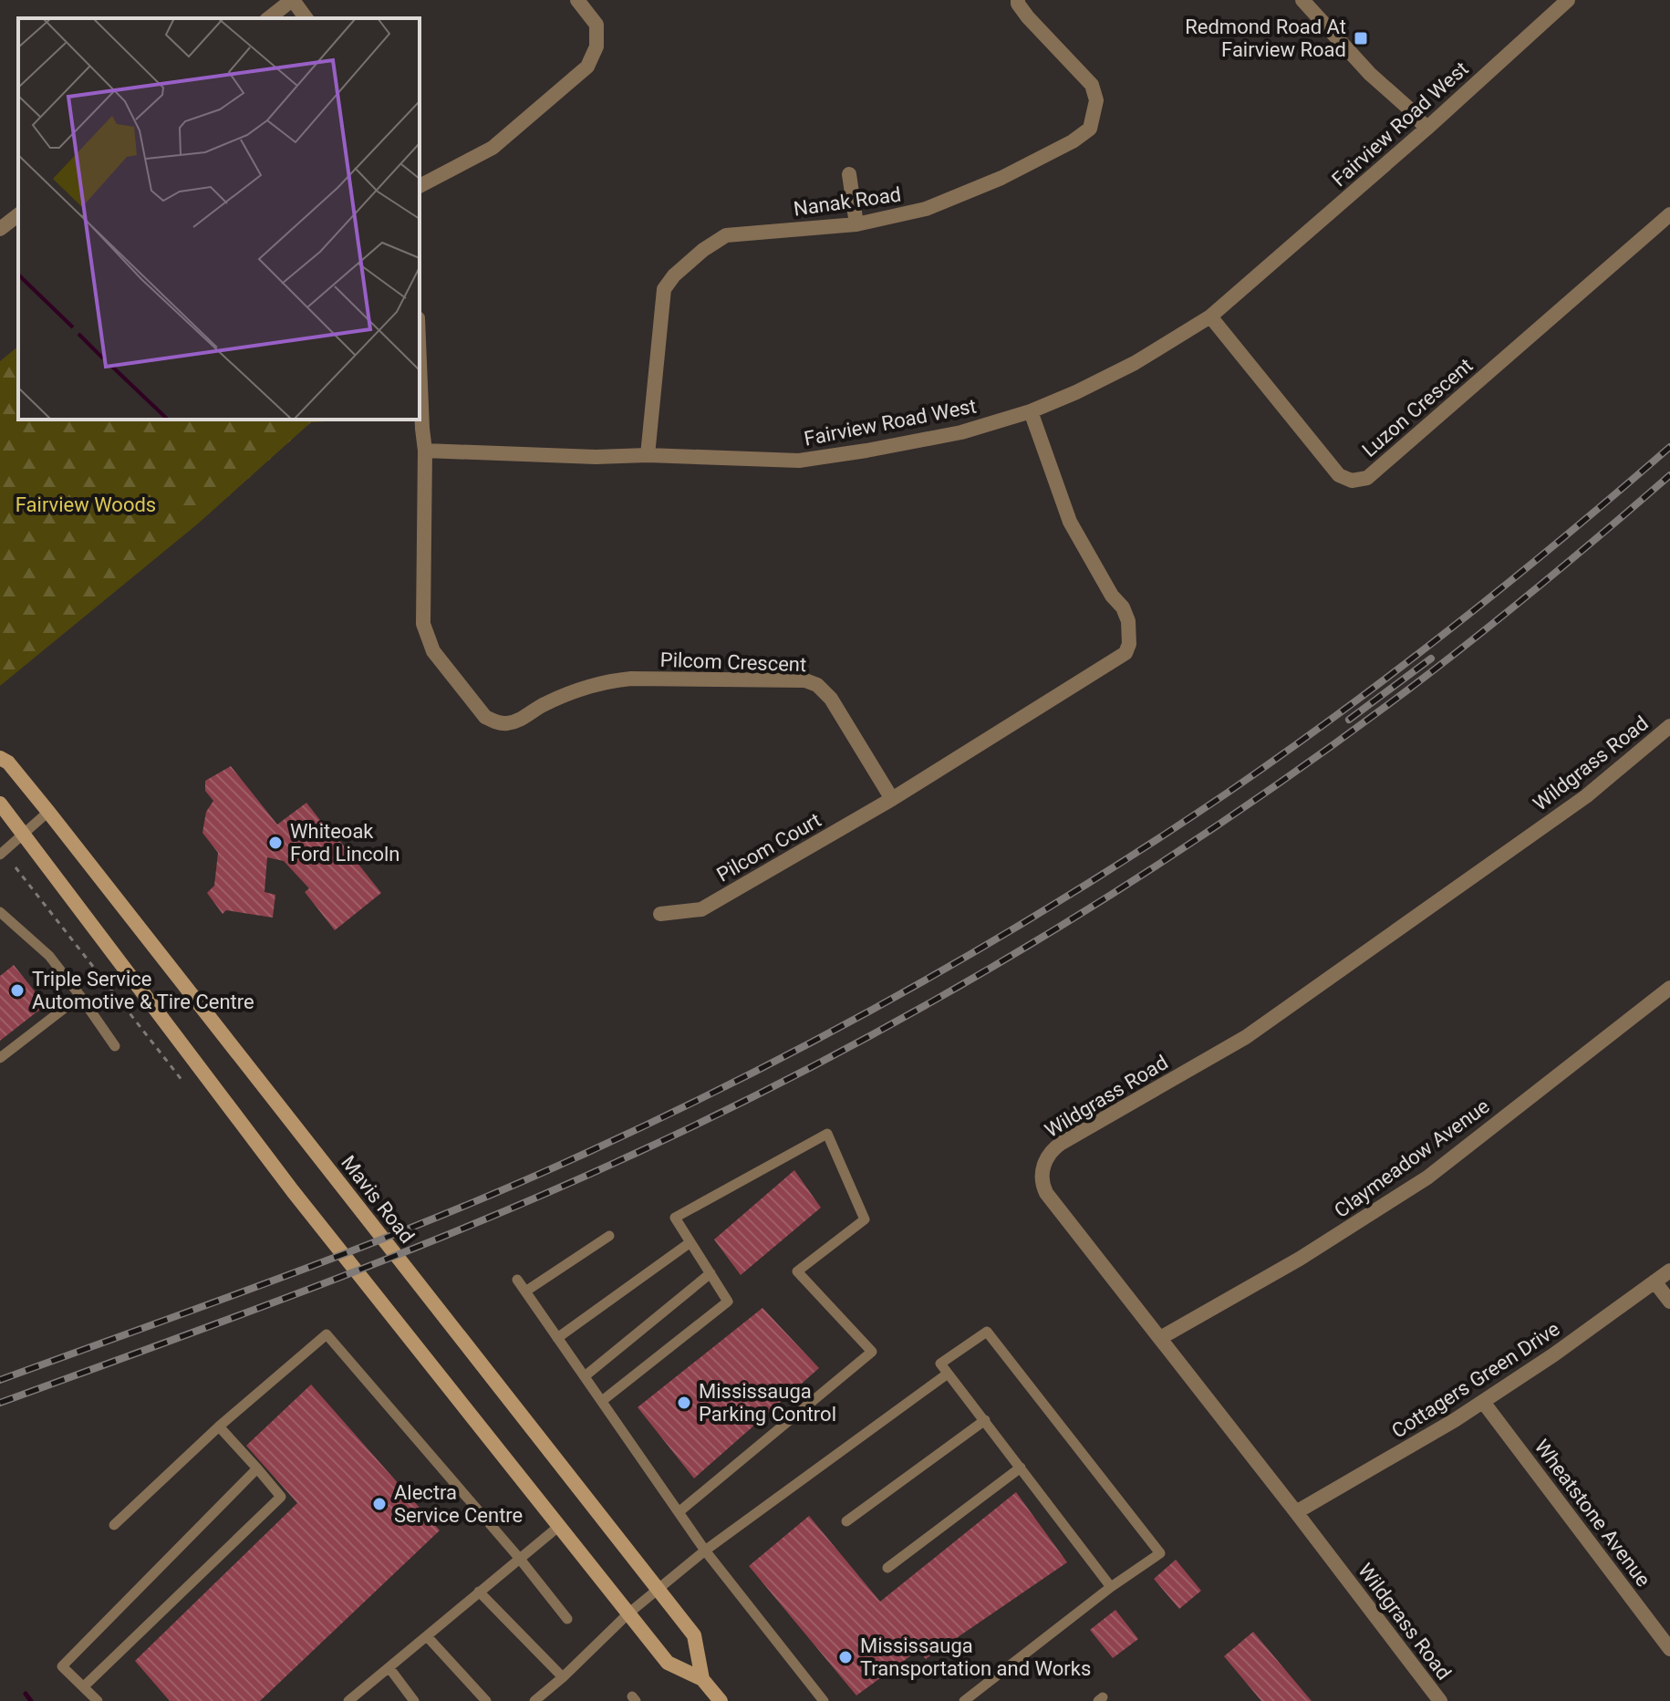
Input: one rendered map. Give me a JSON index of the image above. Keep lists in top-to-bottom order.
{
  "streets": {
    "main road": ["Mavis Road"],
    "street": [
      "Fairview Road West",
      "Nanak Road",
      "Luzon Crescent",
      "Pilcom Crescent",
      "Wildgrass Road",
      "Pilcom Court",
      "Claymeadow Avenue",
      "Cottagers Green Drive",
      "Wheatstone Avenue"
    ]
  },
  "crossings": [
    ["Fairview Road West", "Nanak Road"],
    ["Fairview Road West", "Luzon Crescent"],
    ["Fairview Road West", "Pilcom Crescent"],
    ["Pilcom Crescent", "Pilcom Court"],
    ["Wildgrass Road", "Claymeadow Avenue"],
    ["Wildgrass Road", "Cottagers Green Drive"],
    ["Cottagers Green Drive", "Wheatstone Avenue"]
  ],
  "parks": ["Fairview Woods"],
  "places": {
    "transit": ["Redmond Road At Fairview Road"],
    "other": [
      "Whiteoak Ford Lincoln",
      "Triple Service Automotive & Tire Centre",
      "Mississauga Parking Control",
      "Alectra Service Centre",
      "Mississauga Transportation and Works"
    ]
  }
}
